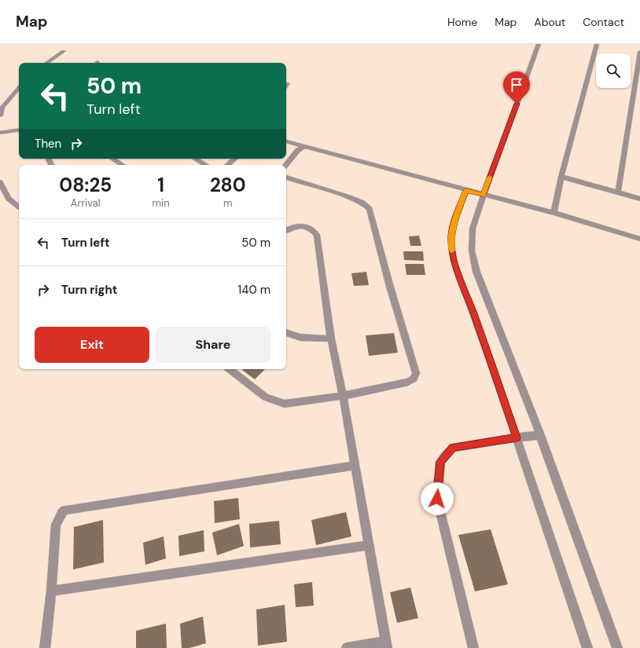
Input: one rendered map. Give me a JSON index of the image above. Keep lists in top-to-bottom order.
{
  "page": {
    "header": "Map",
    "nav": [
      "Home",
      "Map",
      "About",
      "Contact"
    ],
    "turn": ["50 m", "Turn left"],
    "then": "Then",
    "eta": [
      "08:25",
      "Arrival",
      "1",
      "min",
      "280",
      "m"
    ],
    "list": [
      {
        "name": "Turn left",
        "value": "50 m"
      },
      {
        "name": "Turn right",
        "value": "140 m"
      }
    ],
    "buttons": ["Exit", "Share"]
  }
}
